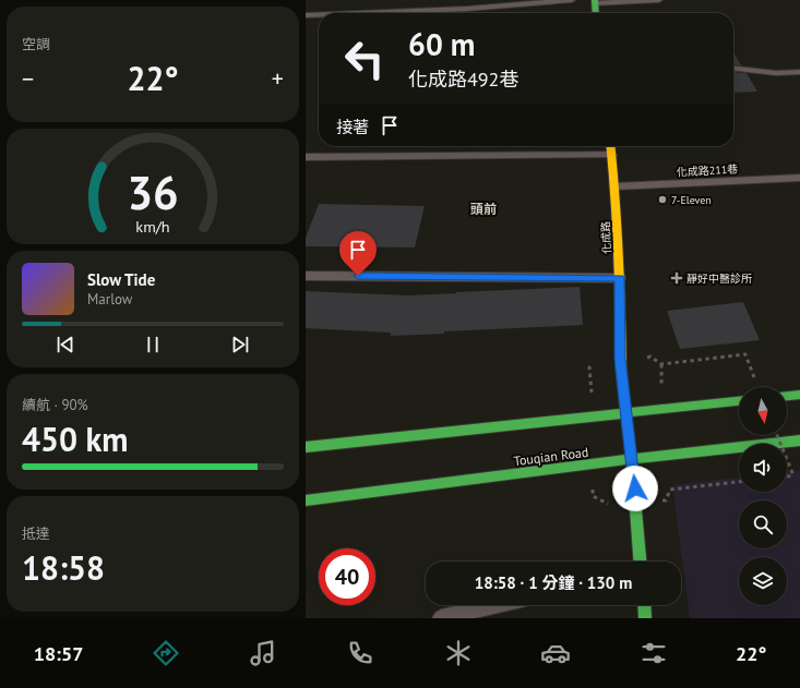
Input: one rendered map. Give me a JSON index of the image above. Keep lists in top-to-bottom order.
{
  "streets": {
    "street": ["化成路", "Touqian Road"],
    "lane": ["化成路211巷"]
  },
  "crossings": [
    ["化成路211巷", "化成路"],
    ["化成路", "Touqian Road"]
  ],
  "districts": ["頭前"],
  "places": {
    "other": ["7-Eleven"],
    "health": ["靜好中醫診所"]
  },
  "north": "bottom",
  "page": {
    "tile": [
      "空調",
      ["續航 · 90%", "450 km"],
      ["抵達", "18:58"]
    ],
    "turn": ["60 m", "化成路492巷"],
    "heat": ["−", "22°", "+"],
    "then": "接著",
    "song": ["Slow Tide", "Marlow"],
    "limit": "40",
    "trip": "18:58 · 1 分鐘 · 130 m",
    "tabs": ["18:57", "22°"],
    "gauge": ["36", "km/h"]
  }
}
